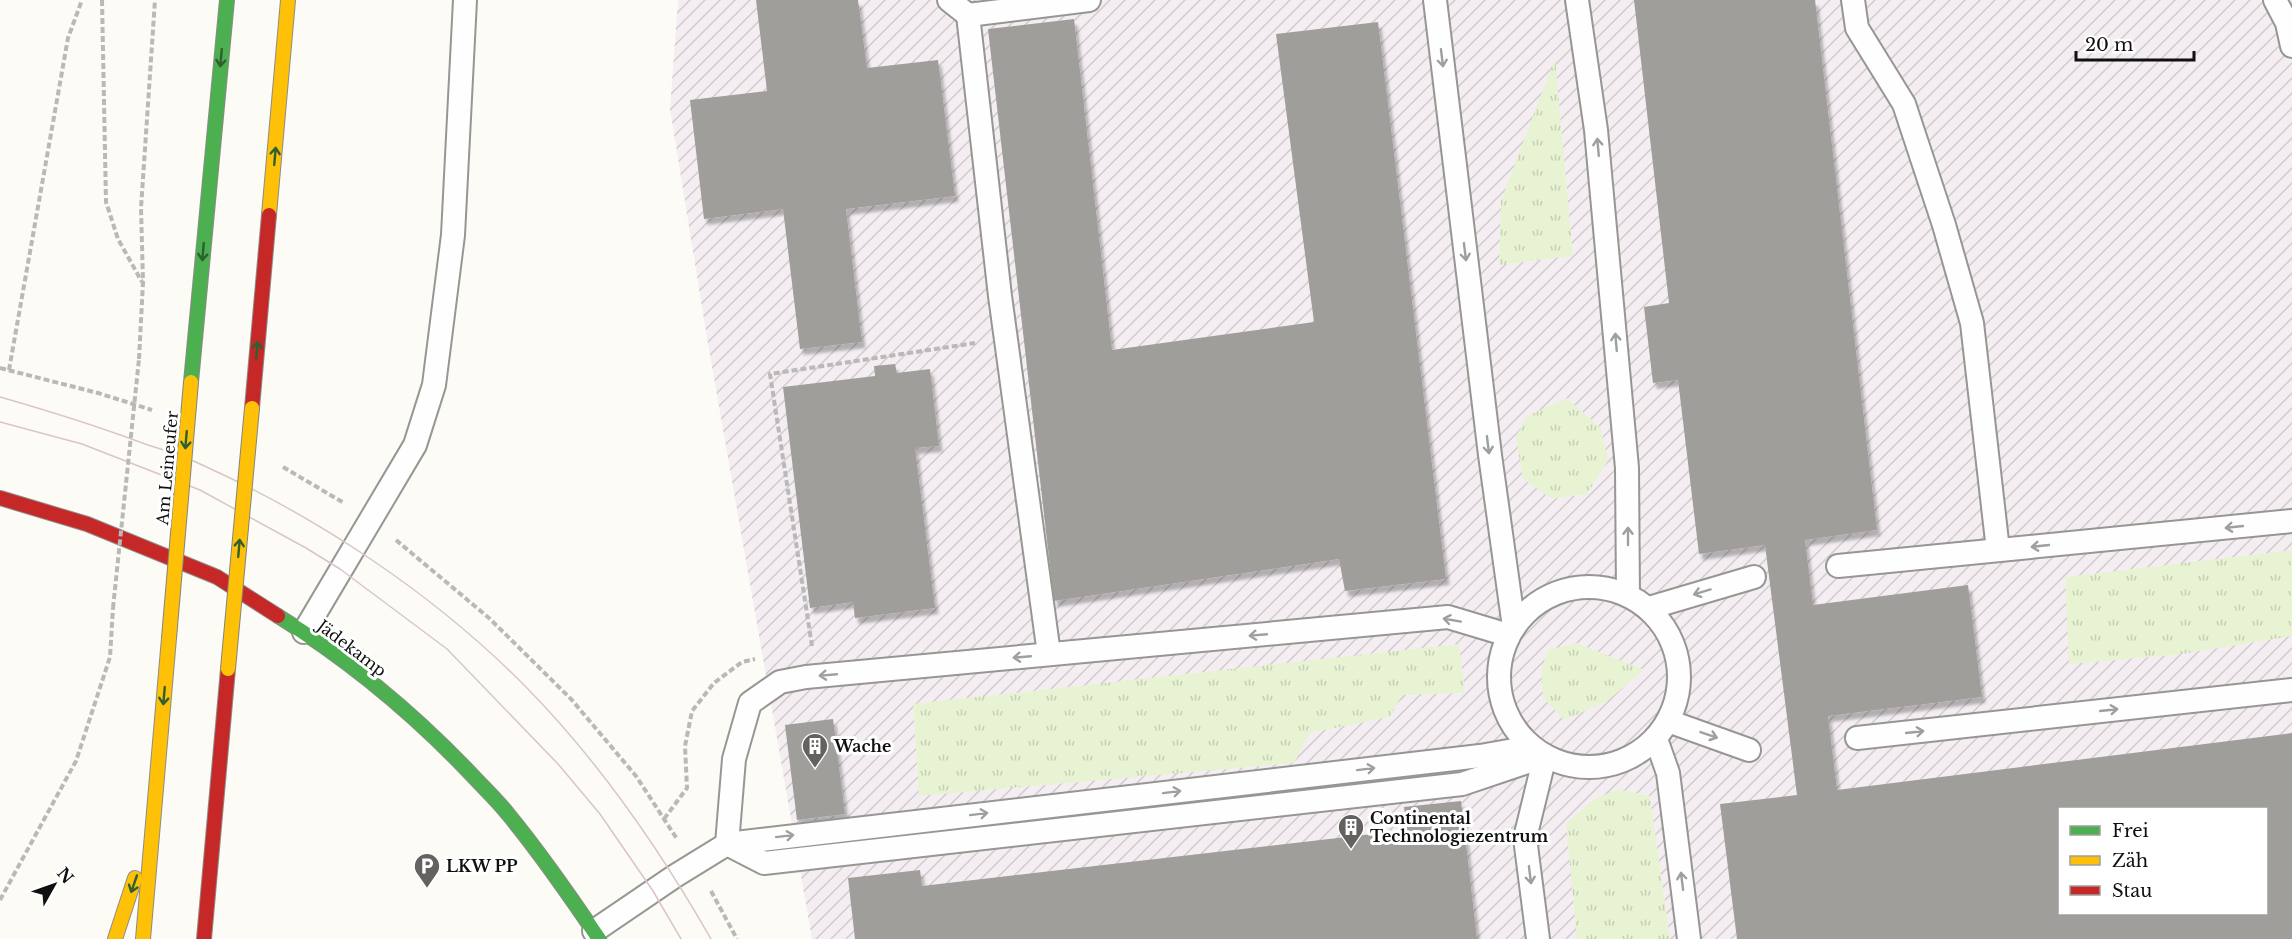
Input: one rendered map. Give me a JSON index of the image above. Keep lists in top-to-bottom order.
{
  "streets": {
    "main road": ["Am Leineufer", "Jädekamp"]
  },
  "places": {
    "building": ["Wache", "Continental Technologiezentrum"],
    "parking": ["LKW PP"]
  },
  "legend": ["Frei", "Zäh", "Stau"],
  "scale_bar": "20 m",
  "north": "top right"
}
